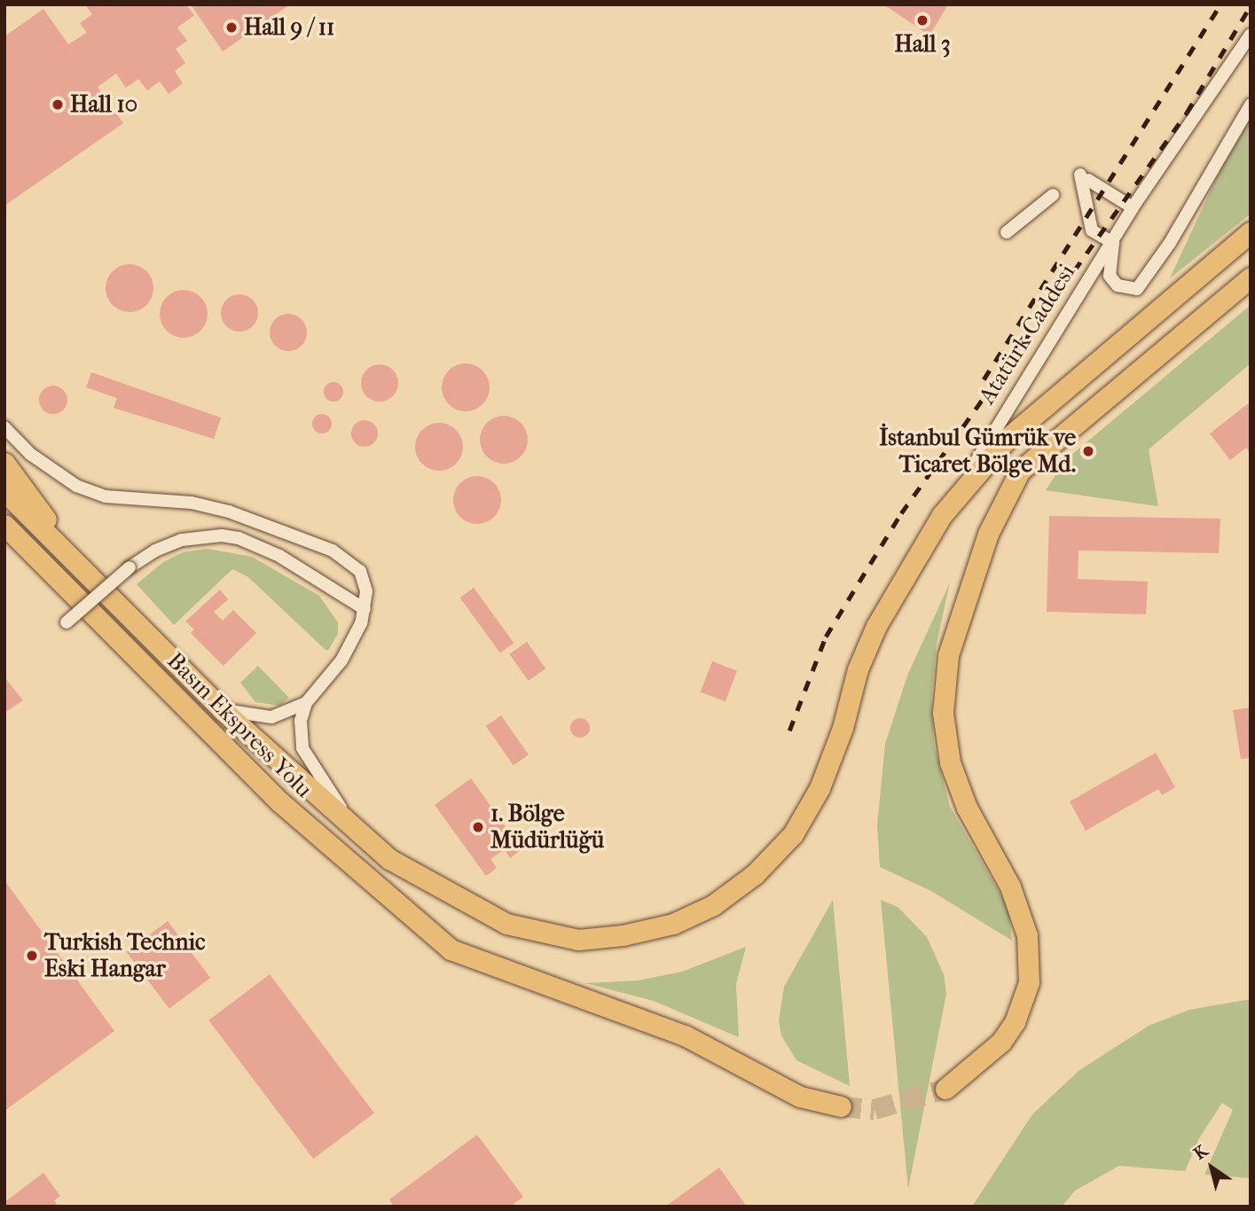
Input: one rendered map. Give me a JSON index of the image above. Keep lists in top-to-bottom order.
{
  "streets": {
    "main road": ["Basın Ekspress Yolu"],
    "street": ["Atatürk Caddesi"]
  },
  "places": [
    "Hall 3",
    "Hall 9 / 11",
    "Hall 10",
    "İstanbul Gümrük ve Ticaret Bölge Md.",
    "1. Bölge Müdürlüğü",
    "Turkish Technic Eski Hangar"
  ],
  "north": "top left"
}
